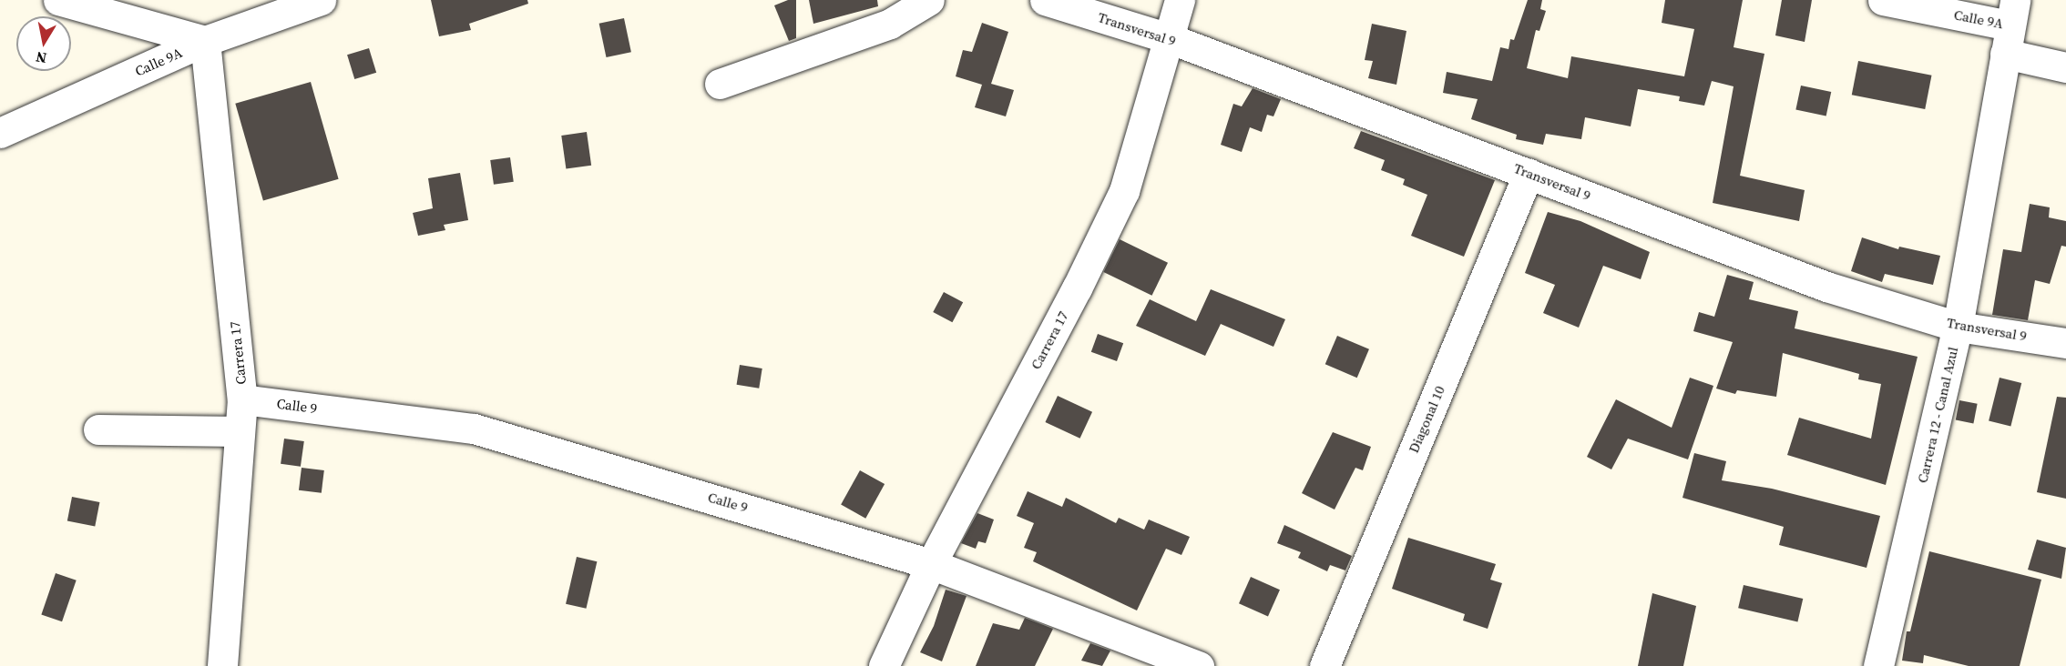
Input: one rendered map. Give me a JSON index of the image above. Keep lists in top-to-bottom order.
{
  "streets": {
    "street": [
      "Calle 9A",
      "Transversal 9",
      "Carrera 17",
      "Calle 9",
      "Carrera 12 - Canal Azul",
      "Diagonal 10"
    ]
  },
  "crossings": [
    ["Calle 9A", "Carrera 17"],
    ["Calle 9A", "Carrera 12 - Canal Azul"],
    ["Transversal 9", "Carrera 17"],
    ["Transversal 9", "Carrera 12 - Canal Azul"],
    ["Transversal 9", "Diagonal 10"],
    ["Carrera 17", "Calle 9"]
  ],
  "north": "bottom"
}
